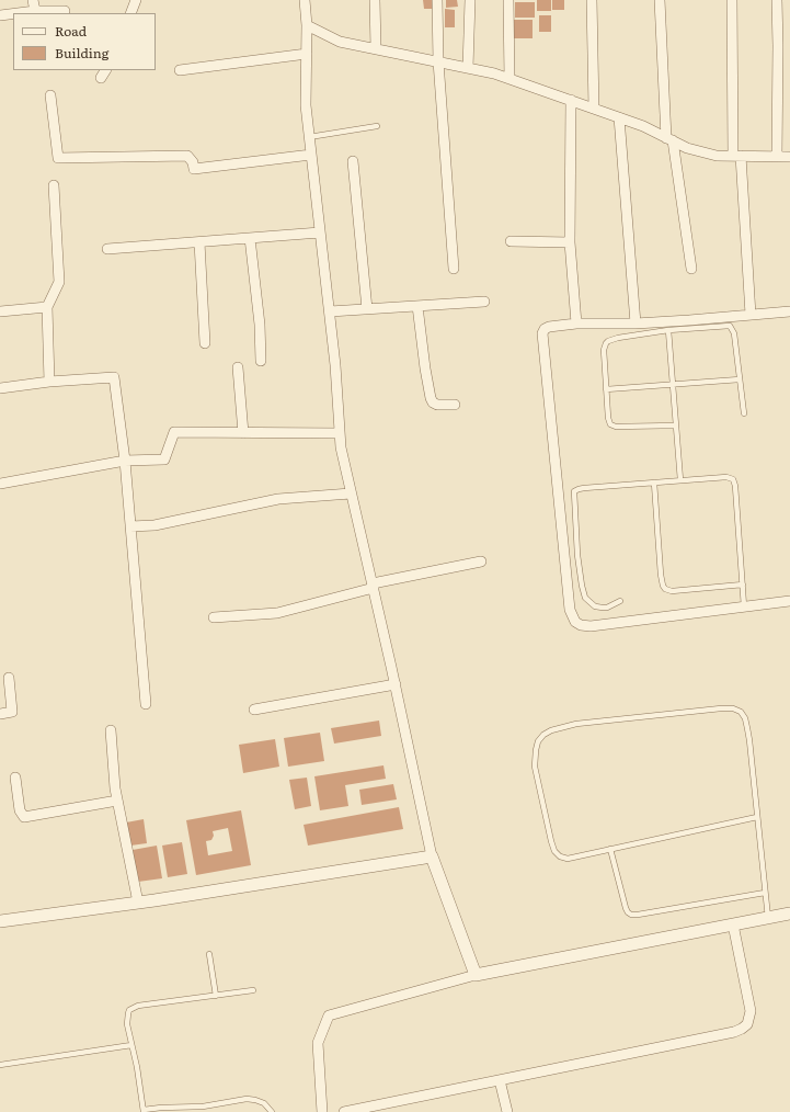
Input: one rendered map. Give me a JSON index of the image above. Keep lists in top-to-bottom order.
{
  "legend": ["Road", "Building"]
}
